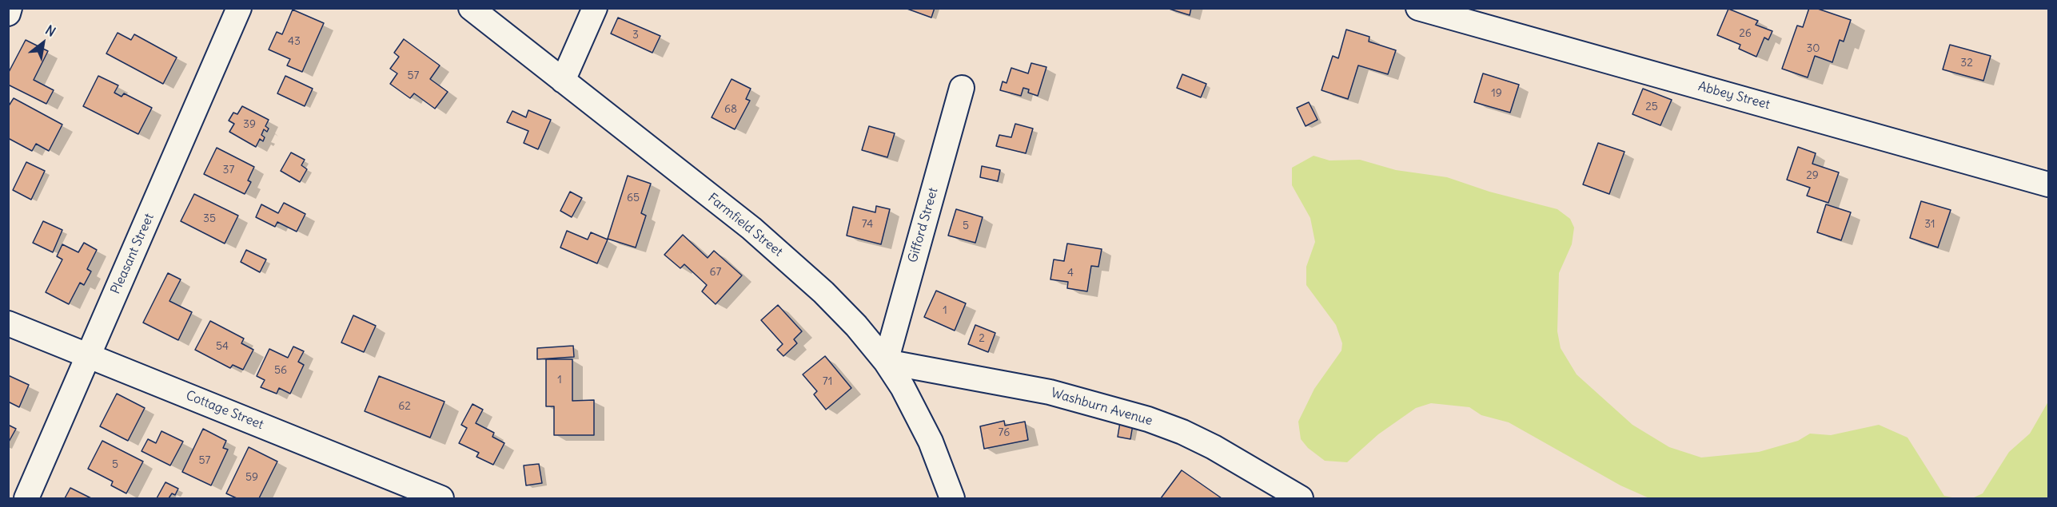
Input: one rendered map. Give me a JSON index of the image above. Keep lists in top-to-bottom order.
{
  "streets": {
    "street": [
      "Abbey Street",
      "Farmfield Street",
      "Gifford Street",
      "Pleasant Street",
      "Washburn Avenue",
      "Cottage Street"
    ]
  },
  "crossings": [
    ["Farmfield Street", "Gifford Street"],
    ["Farmfield Street", "Washburn Avenue"],
    ["Gifford Street", "Washburn Avenue"],
    ["Pleasant Street", "Cottage Street"]
  ],
  "house_numbers": [
    "26",
    "3",
    "43",
    "30",
    "32",
    "57",
    "19",
    "25",
    "68",
    "39",
    "37",
    "29",
    "65",
    "35",
    "74",
    "31",
    "5",
    "67",
    "4",
    "1",
    "2",
    "54",
    "56",
    "1",
    "71",
    "62",
    "76",
    "57",
    "5",
    "59"
  ],
  "north": "top right"
}
